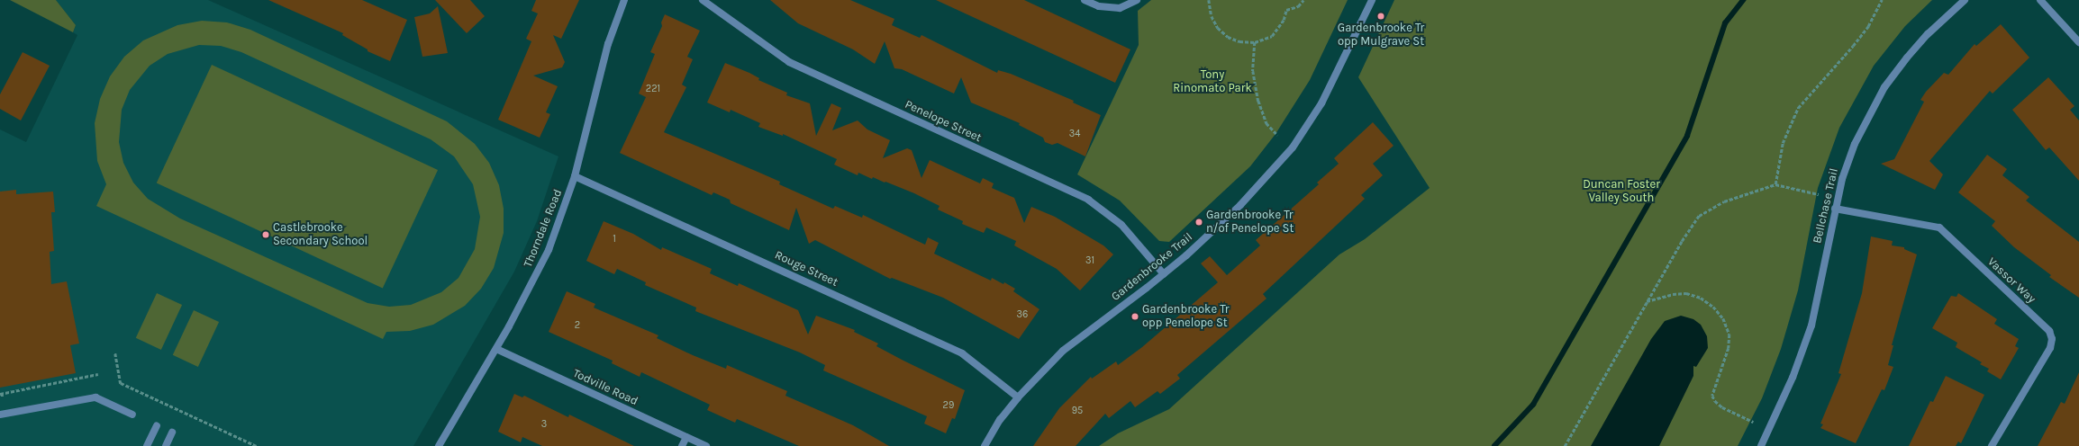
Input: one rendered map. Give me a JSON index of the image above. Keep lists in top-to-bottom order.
{
  "streets": {
    "street": [
      "Penelope Street",
      "Bellchase Trail",
      "Thorndale Road",
      "Gardenbrooke Trail",
      "Rouge Street",
      "Vassor Way",
      "Todville Road"
    ]
  },
  "crossings": [
    ["Penelope Street", "Gardenbrooke Trail"],
    ["Bellchase Trail", "Vassor Way"],
    ["Thorndale Road", "Rouge Street"],
    ["Thorndale Road", "Todville Road"],
    ["Gardenbrooke Trail", "Rouge Street"]
  ],
  "parks": ["Tony Rinomato Park", "Duncan Foster Valley South"],
  "places": [
    "Gardenbrooke Tr opp Mulgrave St",
    "Gardenbrooke Tr n/of Penelope St",
    "Castlebrooke Secondary School",
    "Gardenbrooke Tr opp Penelope St"
  ],
  "house_numbers": [
    "221",
    "34",
    "1",
    "31",
    "36",
    "2",
    "29",
    "95",
    "3"
  ]
}
